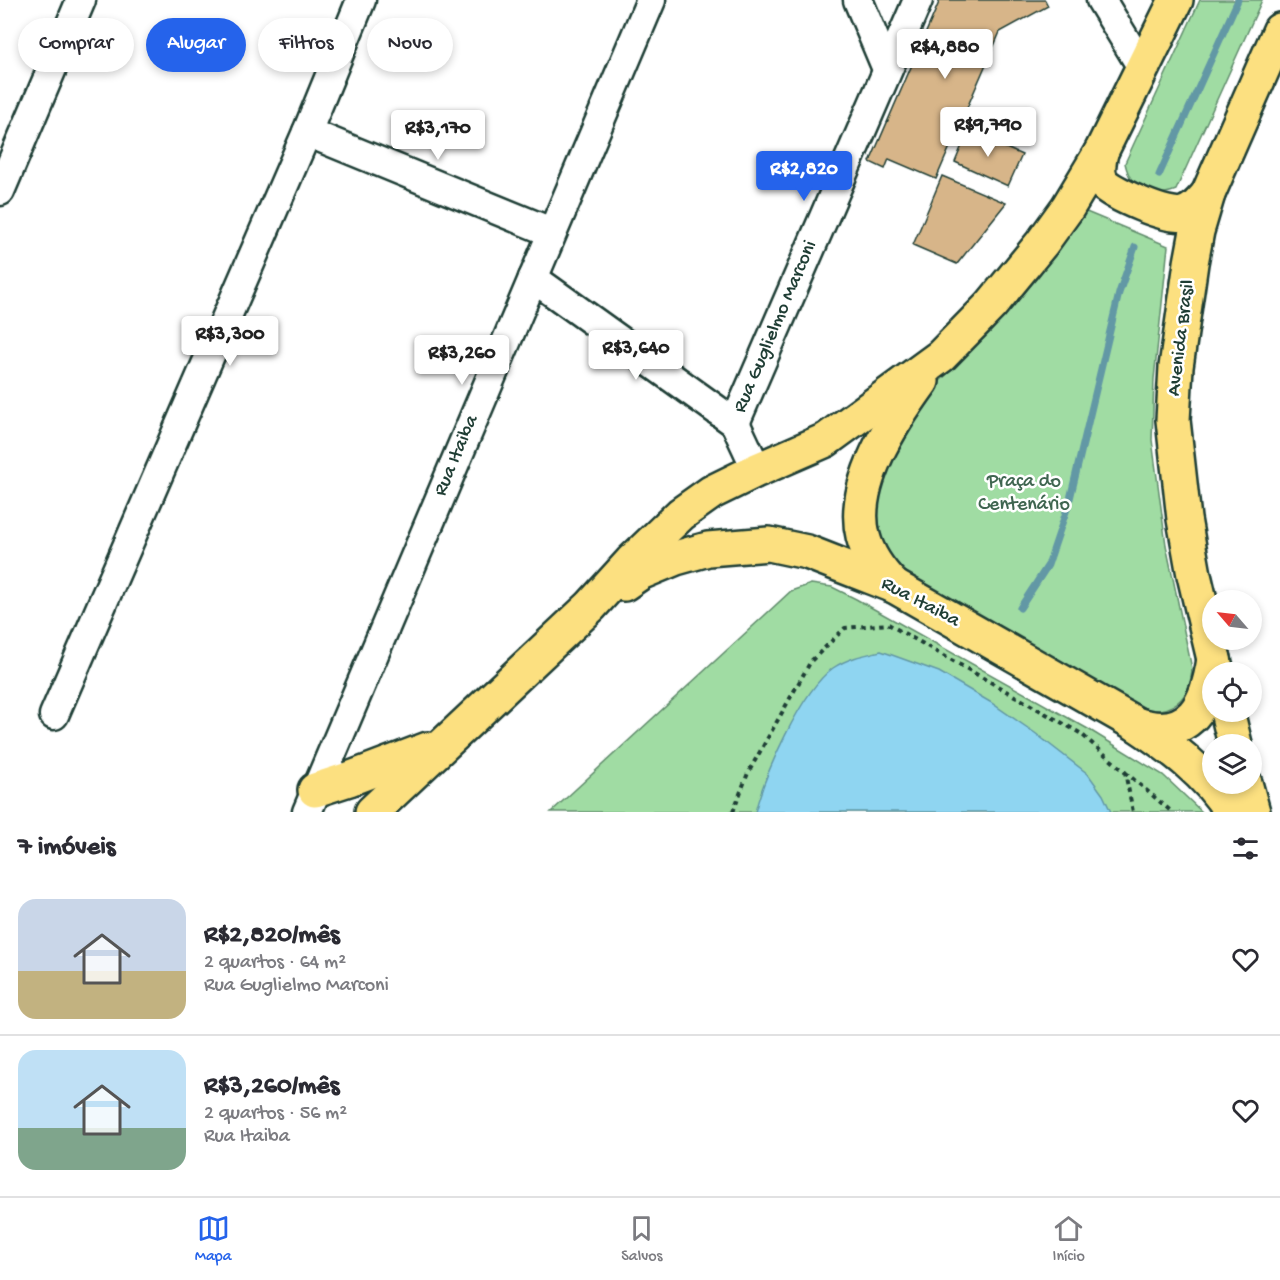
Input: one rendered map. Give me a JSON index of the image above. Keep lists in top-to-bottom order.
{
  "streets": {
    "main road": ["Avenida Brasil", "Rua Itaiba"],
    "street": ["Rua Guglielmo Marconi"]
  },
  "parks": ["Praça do Centenário"],
  "north": "top left",
  "page": {
    "chip": [
      "Comprar",
      "Alugar",
      "Filtros",
      "Novo"
    ],
    "price": [
      "R$4,880",
      "R$9,790",
      "R$3,170",
      "R$2,820",
      "R$3,300",
      "R$3,640",
      "R$3,260"
    ],
    "heading": "7 imóveis",
    "list": [
      {
        "name": "R$2,820/mês",
        "note": "2 quartos · 64 m² · Rua Guglielmo Marconi"
      },
      {
        "name": "R$3,260/mês",
        "note": "2 quartos · 56 m² · Rua Itaiba"
      }
    ],
    "tabs": ["Mapa", "Salvos", "Início"]
  }
}
